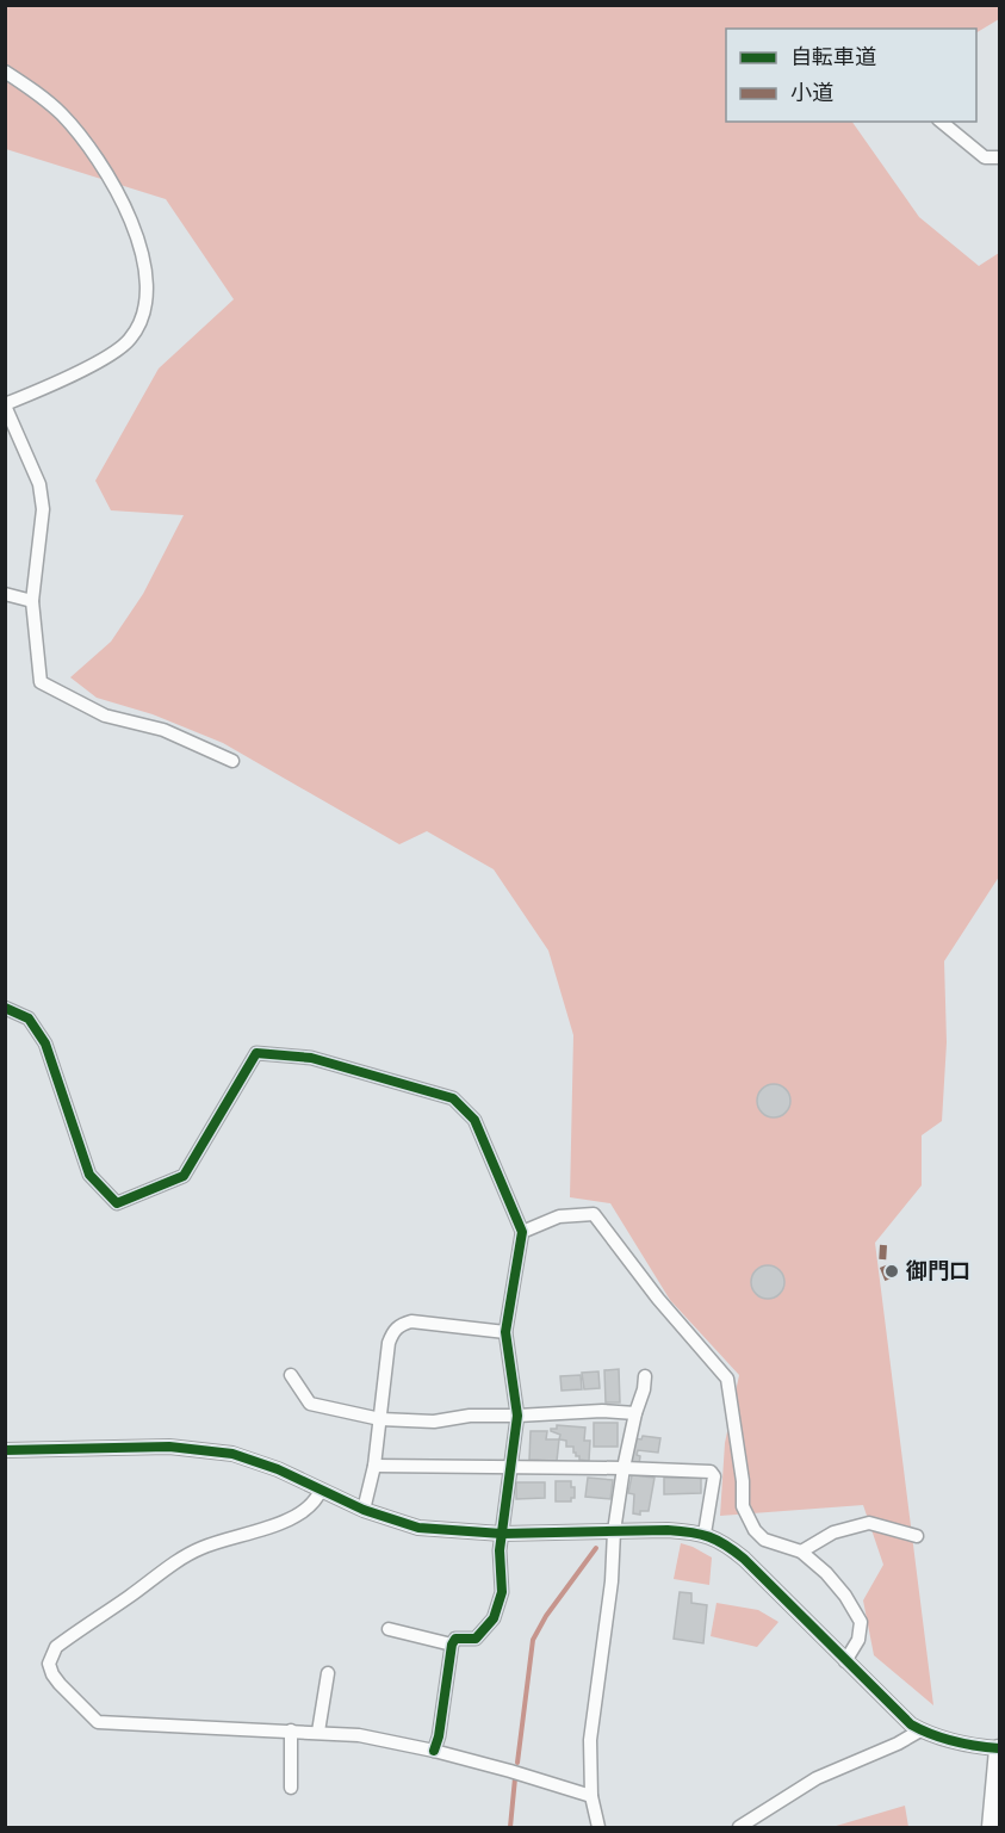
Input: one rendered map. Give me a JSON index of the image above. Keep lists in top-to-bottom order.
{
  "places": ["御門口"],
  "legend": ["自転車道", "小道"]
}
